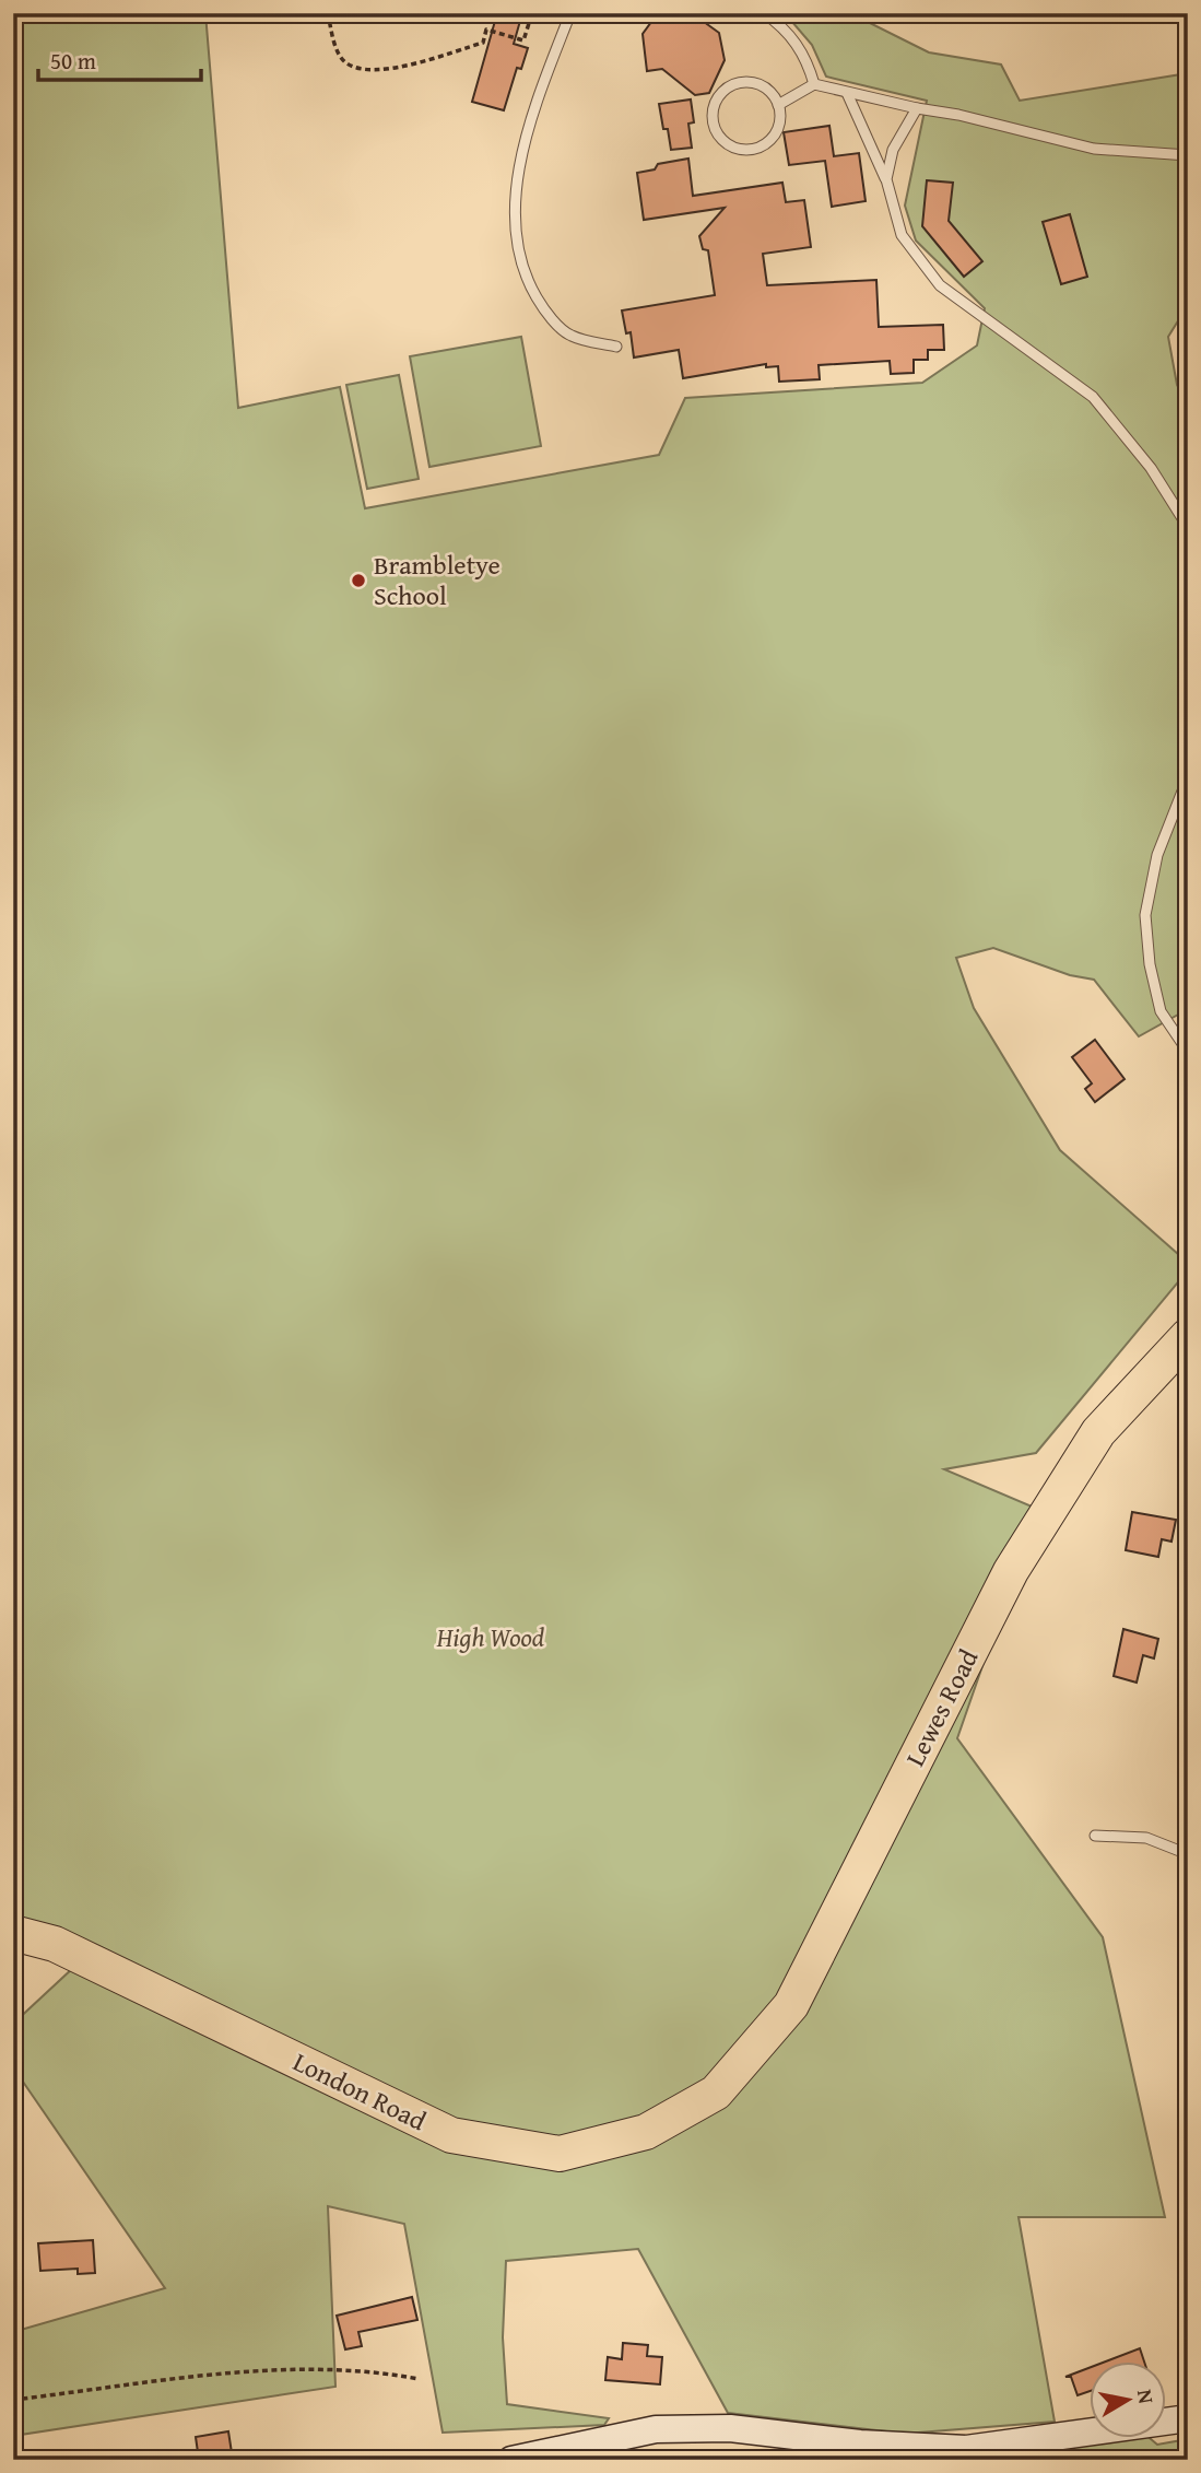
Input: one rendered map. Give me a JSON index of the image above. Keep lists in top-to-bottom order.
{
  "streets": {
    "highway": ["Lewes Road", "London Road"]
  },
  "crossings": [
    ["Lewes Road", "London Road"]
  ],
  "parks": ["High Wood"],
  "places": ["Brambletye School"],
  "scale_bar": "50 m",
  "north": "right"
}
